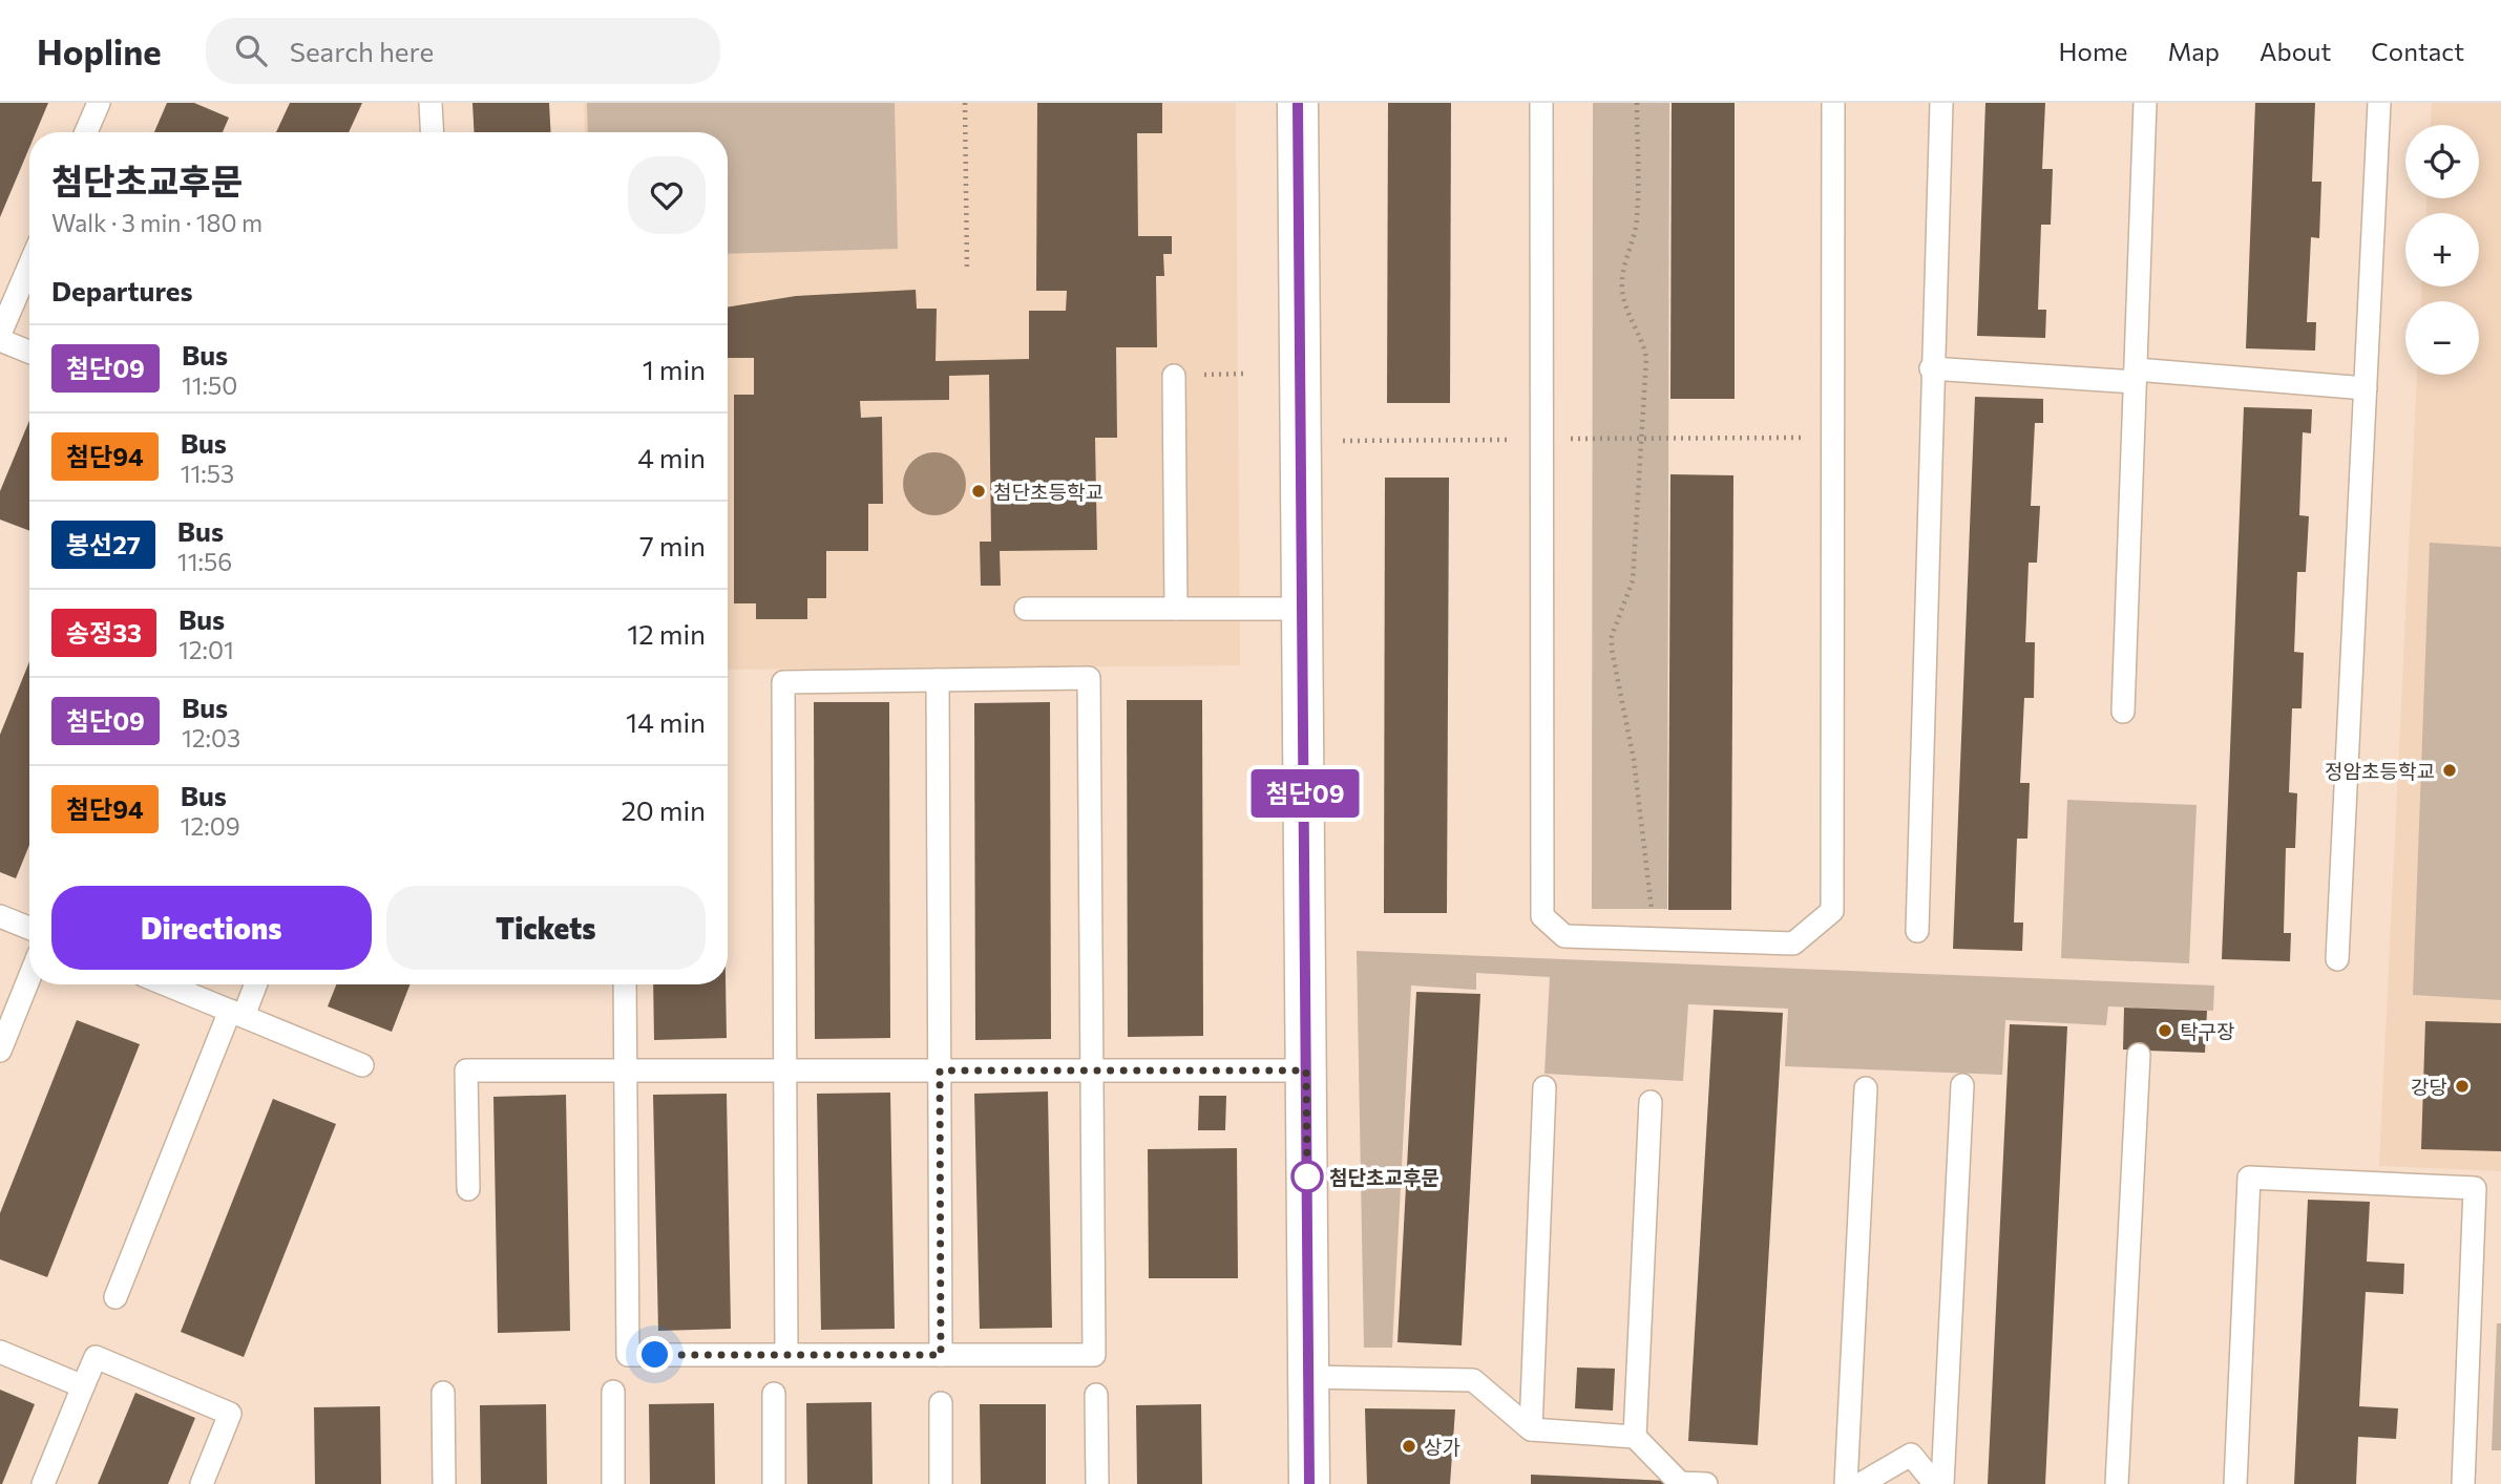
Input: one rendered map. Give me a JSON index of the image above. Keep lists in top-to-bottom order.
{
  "places": [
    "첨단초등학교",
    "정암초등학교",
    "탁구장",
    "강당",
    "첨단초교후문",
    "상가"
  ],
  "lines": ["bus line 첨단09"],
  "page": {
    "header": "Hopline",
    "search": "Search here",
    "nav": [
      "Home",
      "Map",
      "About",
      "Contact"
    ],
    "on_map": "첨단09",
    "map_buttons": ["+", "−"],
    "heading": [
      ["첨단초교후문", "Walk · 3 min · 180 m"],
      "Departures"
    ],
    "list": [
      {
        "mark": "첨단09",
        "name": "Bus",
        "note": "11:50",
        "value": "1 min"
      },
      {
        "mark": "첨단94",
        "name": "Bus",
        "note": "11:53",
        "value": "4 min"
      },
      {
        "mark": "봉선27",
        "name": "Bus",
        "note": "11:56",
        "value": "7 min"
      },
      {
        "mark": "송정33",
        "name": "Bus",
        "note": "12:01",
        "value": "12 min"
      },
      {
        "mark": "첨단09",
        "name": "Bus",
        "note": "12:03",
        "value": "14 min"
      },
      {
        "mark": "첨단94",
        "name": "Bus",
        "note": "12:09",
        "value": "20 min"
      }
    ],
    "buttons": ["Directions", "Tickets"]
  }
}
